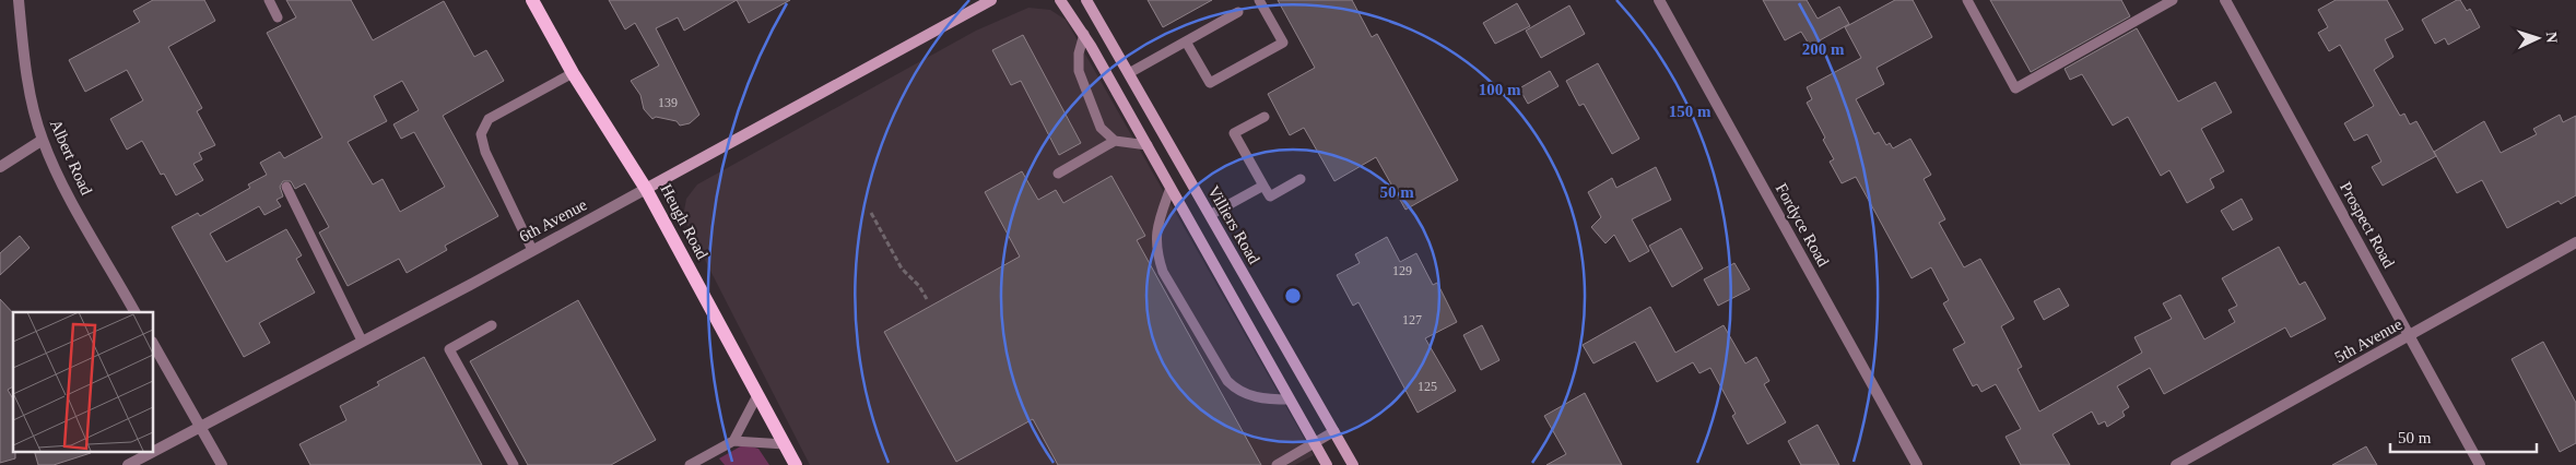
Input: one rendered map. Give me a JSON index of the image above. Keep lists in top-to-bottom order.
{
  "streets": {
    "main road": ["Heugh Road"],
    "street": [
      "Albert Road",
      "6th Avenue",
      "Villiers Road",
      "Fordyce Road",
      "Prospect Road",
      "5th Avenue"
    ]
  },
  "crossings": [
    ["6th Avenue", "Heugh Road"],
    ["Prospect Road", "5th Avenue"]
  ],
  "house_numbers": [
    "139",
    "129",
    "127",
    "125"
  ],
  "scale_bar": "50 m",
  "north": "right",
  "rings": [
    "200 m",
    "100 m",
    "150 m",
    "50 m"
  ]
}
